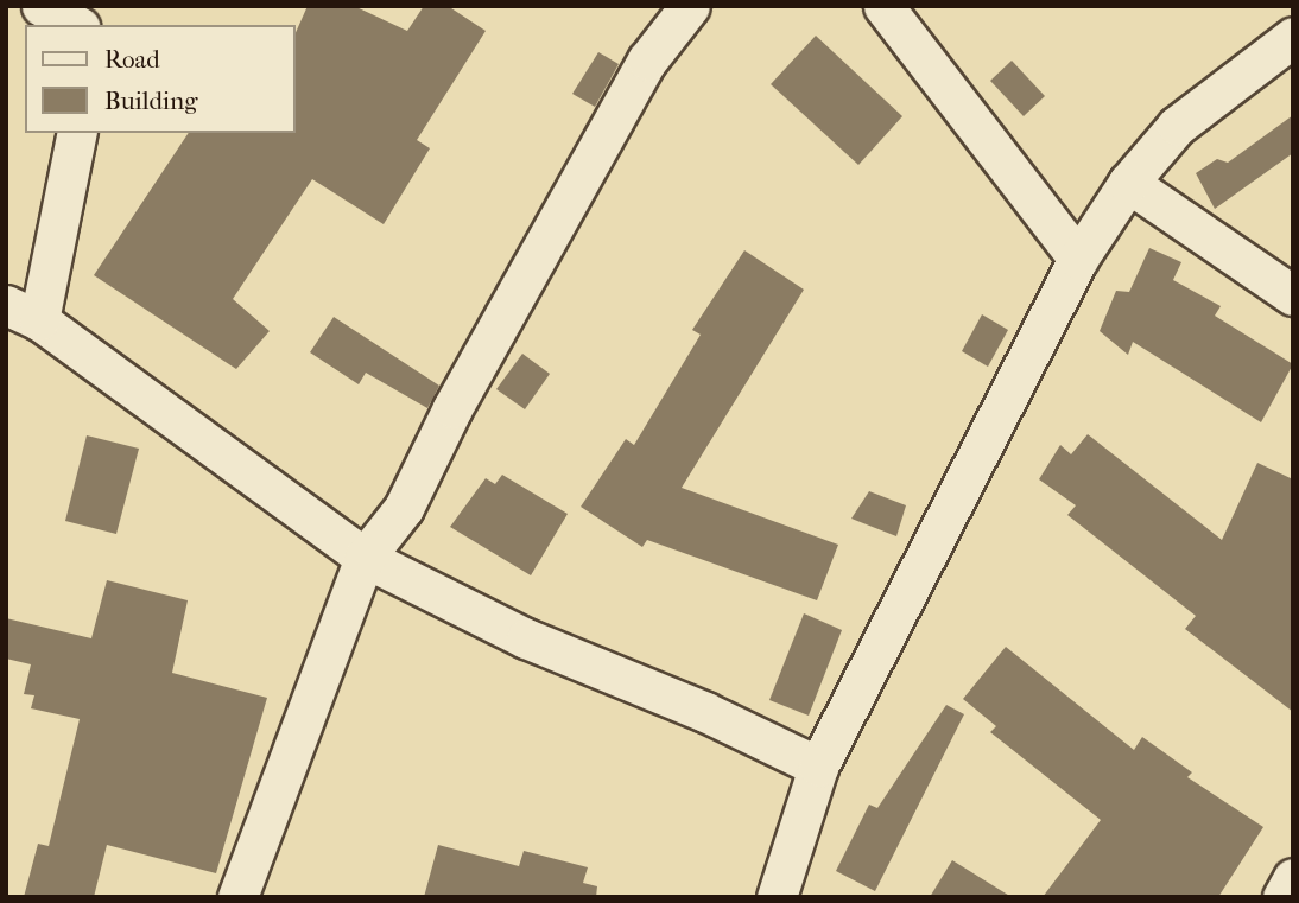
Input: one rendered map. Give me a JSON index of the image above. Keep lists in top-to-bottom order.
{
  "legend": ["Road", "Building"]
}
